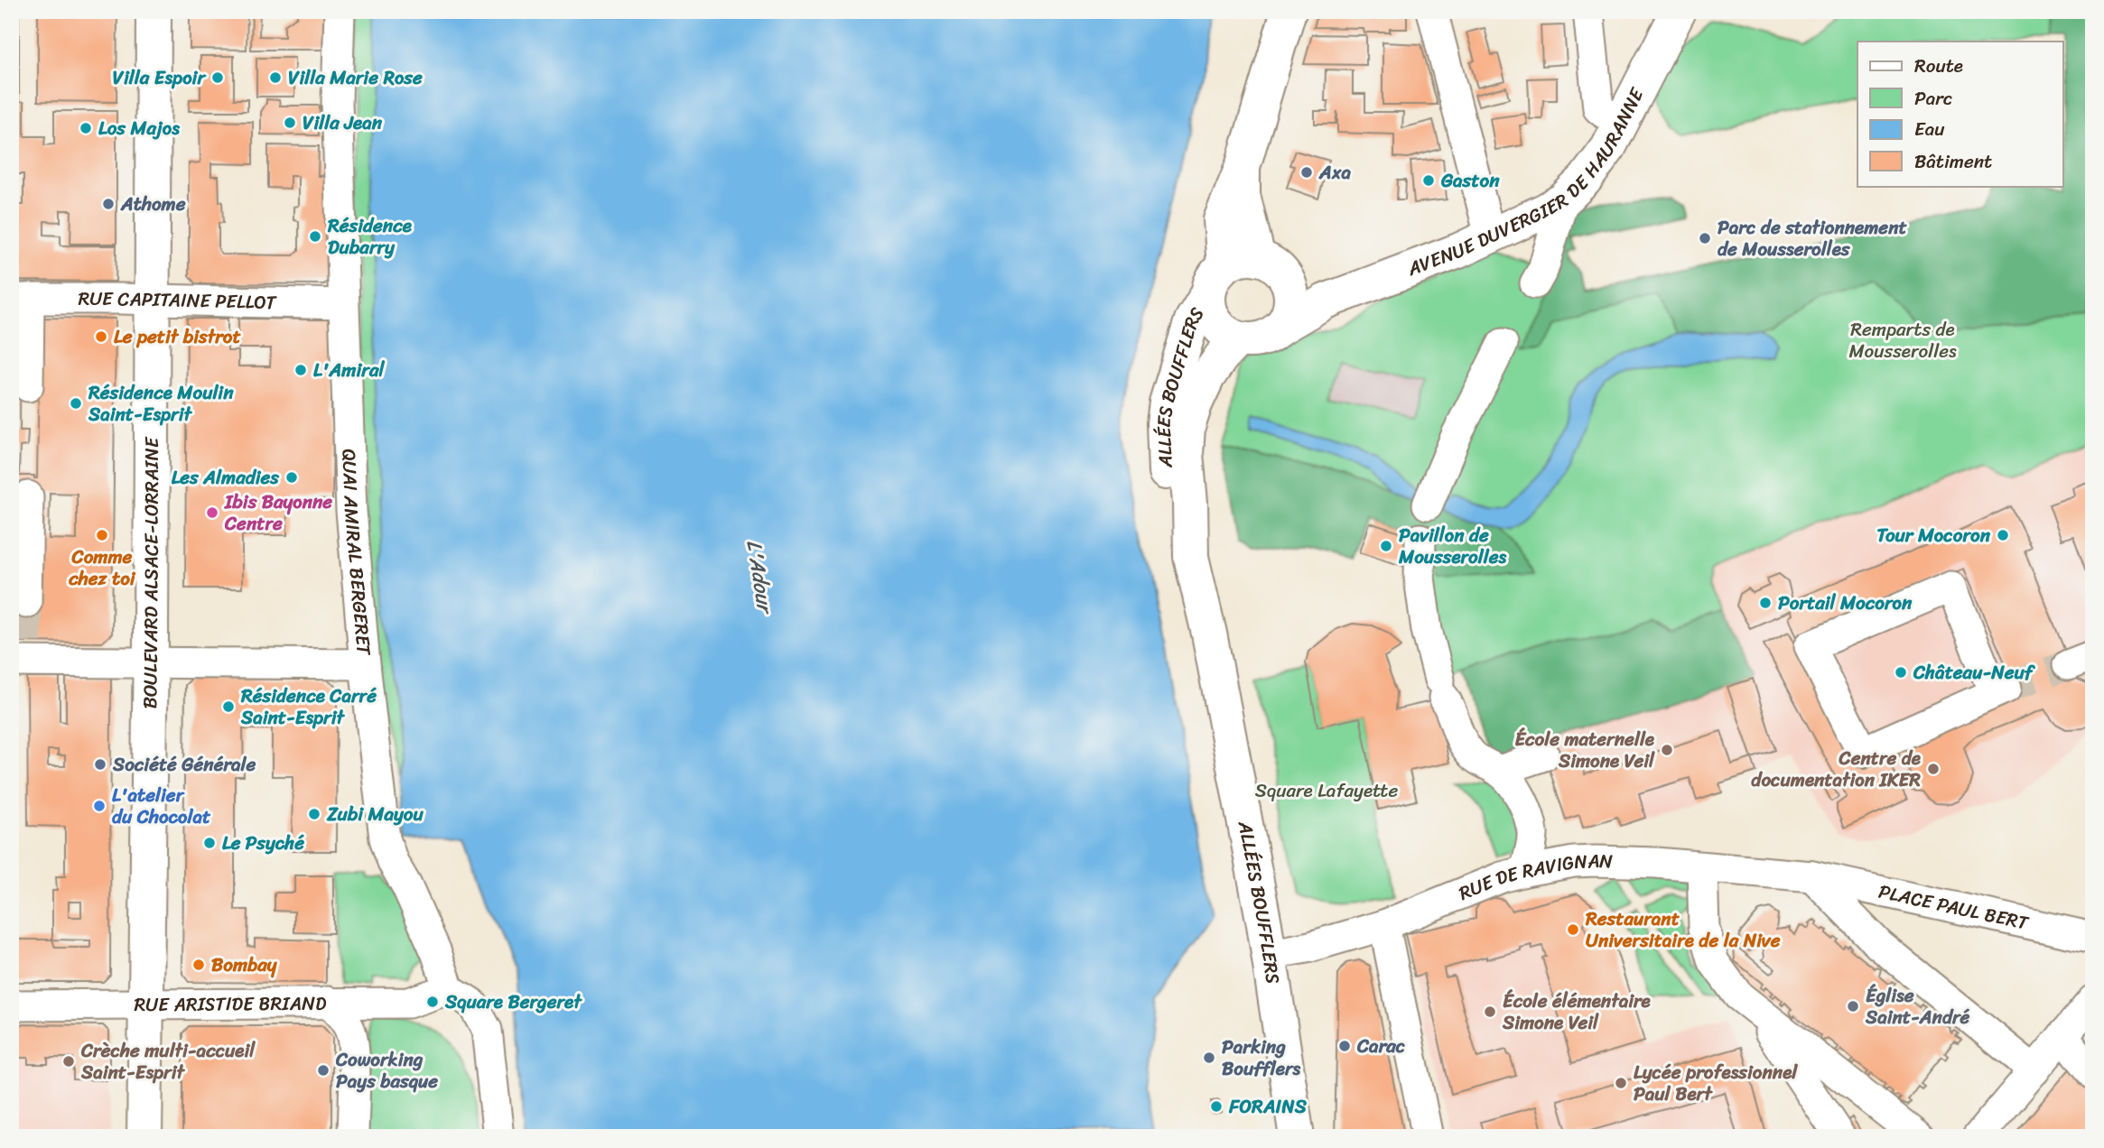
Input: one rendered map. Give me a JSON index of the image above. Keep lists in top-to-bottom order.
{
  "streets": {
    "main road": ["AVENUE DUVERGIER DE HAURANNE", "ALLÉES BOUFFLERS", "BOULEVARD ALSACE-LORRAINE"],
    "street": [
      "RUE CAPITAINE PELLOT",
      "QUAI AMIRAL BERGERET",
      "RUE DE RAVIGNAN",
      "PLACE PAUL BERT",
      "RUE ARISTIDE BRIAND"
    ]
  },
  "crossings": [
    ["AVENUE DUVERGIER DE HAURANNE", "ALLÉES BOUFFLERS"],
    ["RUE CAPITAINE PELLOT", "QUAI AMIRAL BERGERET"],
    ["RUE CAPITAINE PELLOT", "BOULEVARD ALSACE-LORRAINE"],
    ["ALLÉES BOUFFLERS", "RUE DE RAVIGNAN"],
    ["QUAI AMIRAL BERGERET", "RUE ARISTIDE BRIAND"],
    ["BOULEVARD ALSACE-LORRAINE", "RUE ARISTIDE BRIAND"],
    ["RUE DE RAVIGNAN", "PLACE PAUL BERT"]
  ],
  "water": ["L'Adour"],
  "parks": ["Remparts de Mousserolles", "Square Lafayette"],
  "places": [
    "Villa Espoir",
    "Villa Marie Rose",
    "Villa Jean",
    "Los Majos",
    "Axa",
    "Gaston",
    "Athome",
    "Résidence Dubarry",
    "Parc de stationnement de Mousserolles",
    "Le petit bistrot",
    "L'Amiral",
    "Résidence Moulin Saint-Esprit",
    "Les Almadies",
    "Ibis Bayonne Centre",
    "Comme chez toi",
    "Tour Mocoron",
    "Pavillon de Mousserolles",
    "Portail Mocoron",
    "Château-Neuf",
    "Résidence Carré Saint-Esprit",
    "École maternelle Simone Veil",
    "Société Générale",
    "Centre de documentation IKER",
    "L'atelier du Chocolat",
    "Zubi Mayou",
    "Le Psyché",
    "Restaurant Universitaire de la Nive",
    "Bombay",
    "Square Bergeret",
    "Église Saint-André",
    "École élémentaire Simone Veil",
    "Carac",
    "Parking Boufflers",
    "Crèche multi-accueil Saint-Esprit",
    "Coworking Pays basque",
    "Lycée professionnel Paul Bert",
    "FORAINS"
  ],
  "legend": [
    "Route",
    "Parc",
    "Eau",
    "Bâtiment"
  ]
}
